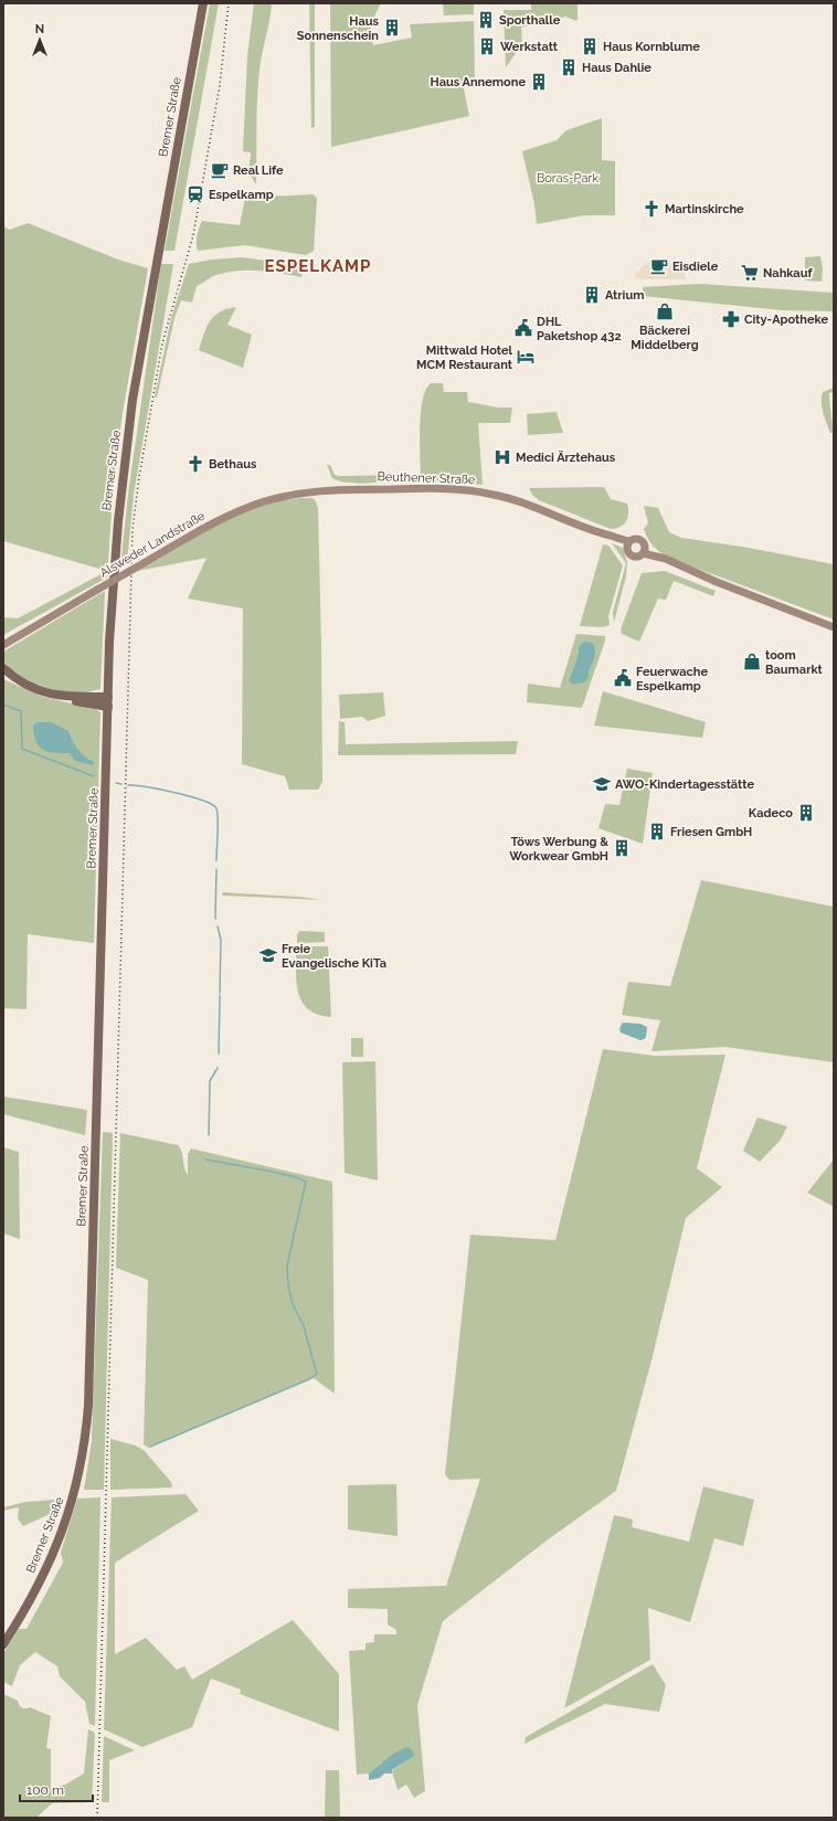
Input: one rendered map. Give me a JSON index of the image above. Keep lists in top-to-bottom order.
{
  "streets": {
    "main road": ["Bremer Straße", "Beuthener Straße", "Alsweder Landstraße"]
  },
  "crossings": [
    ["Beuthener Straße", "Alsweder Landstraße"]
  ],
  "districts": ["ESPELKAMP"],
  "parks": ["Boras-Park"],
  "places": {
    "building": [
      "Sporthalle",
      "Haus Sonnenschein",
      "Werkstatt",
      "Haus Kornblume",
      "Haus Dahlie",
      "Haus Annemone",
      "Atrium",
      "Kadeco",
      "Friesen GmbH",
      "Töws Werbung & Workwear GmbH"
    ],
    "cafe": ["Real Life", "Eisdiele"],
    "station": ["Espelkamp"],
    "church": ["Martinskirche", "Bethaus"],
    "supermarket": ["Nahkauf"],
    "shop": ["Bäckerei Middelberg", "toom Baumarkt"],
    "pharmacy": ["City-Apotheke"],
    "public building": ["DHL Paketshop 432", "Feuerwache Espelkamp"],
    "hotel": ["Mittwald Hotel MCM Restaurant"],
    "hospital": ["Medici Ärztehaus"],
    "school or university": ["AWO-Kindertagesstätte", "Freie Evangelische KiTa"]
  },
  "scale_bar": "100 m",
  "north": "top"
}
